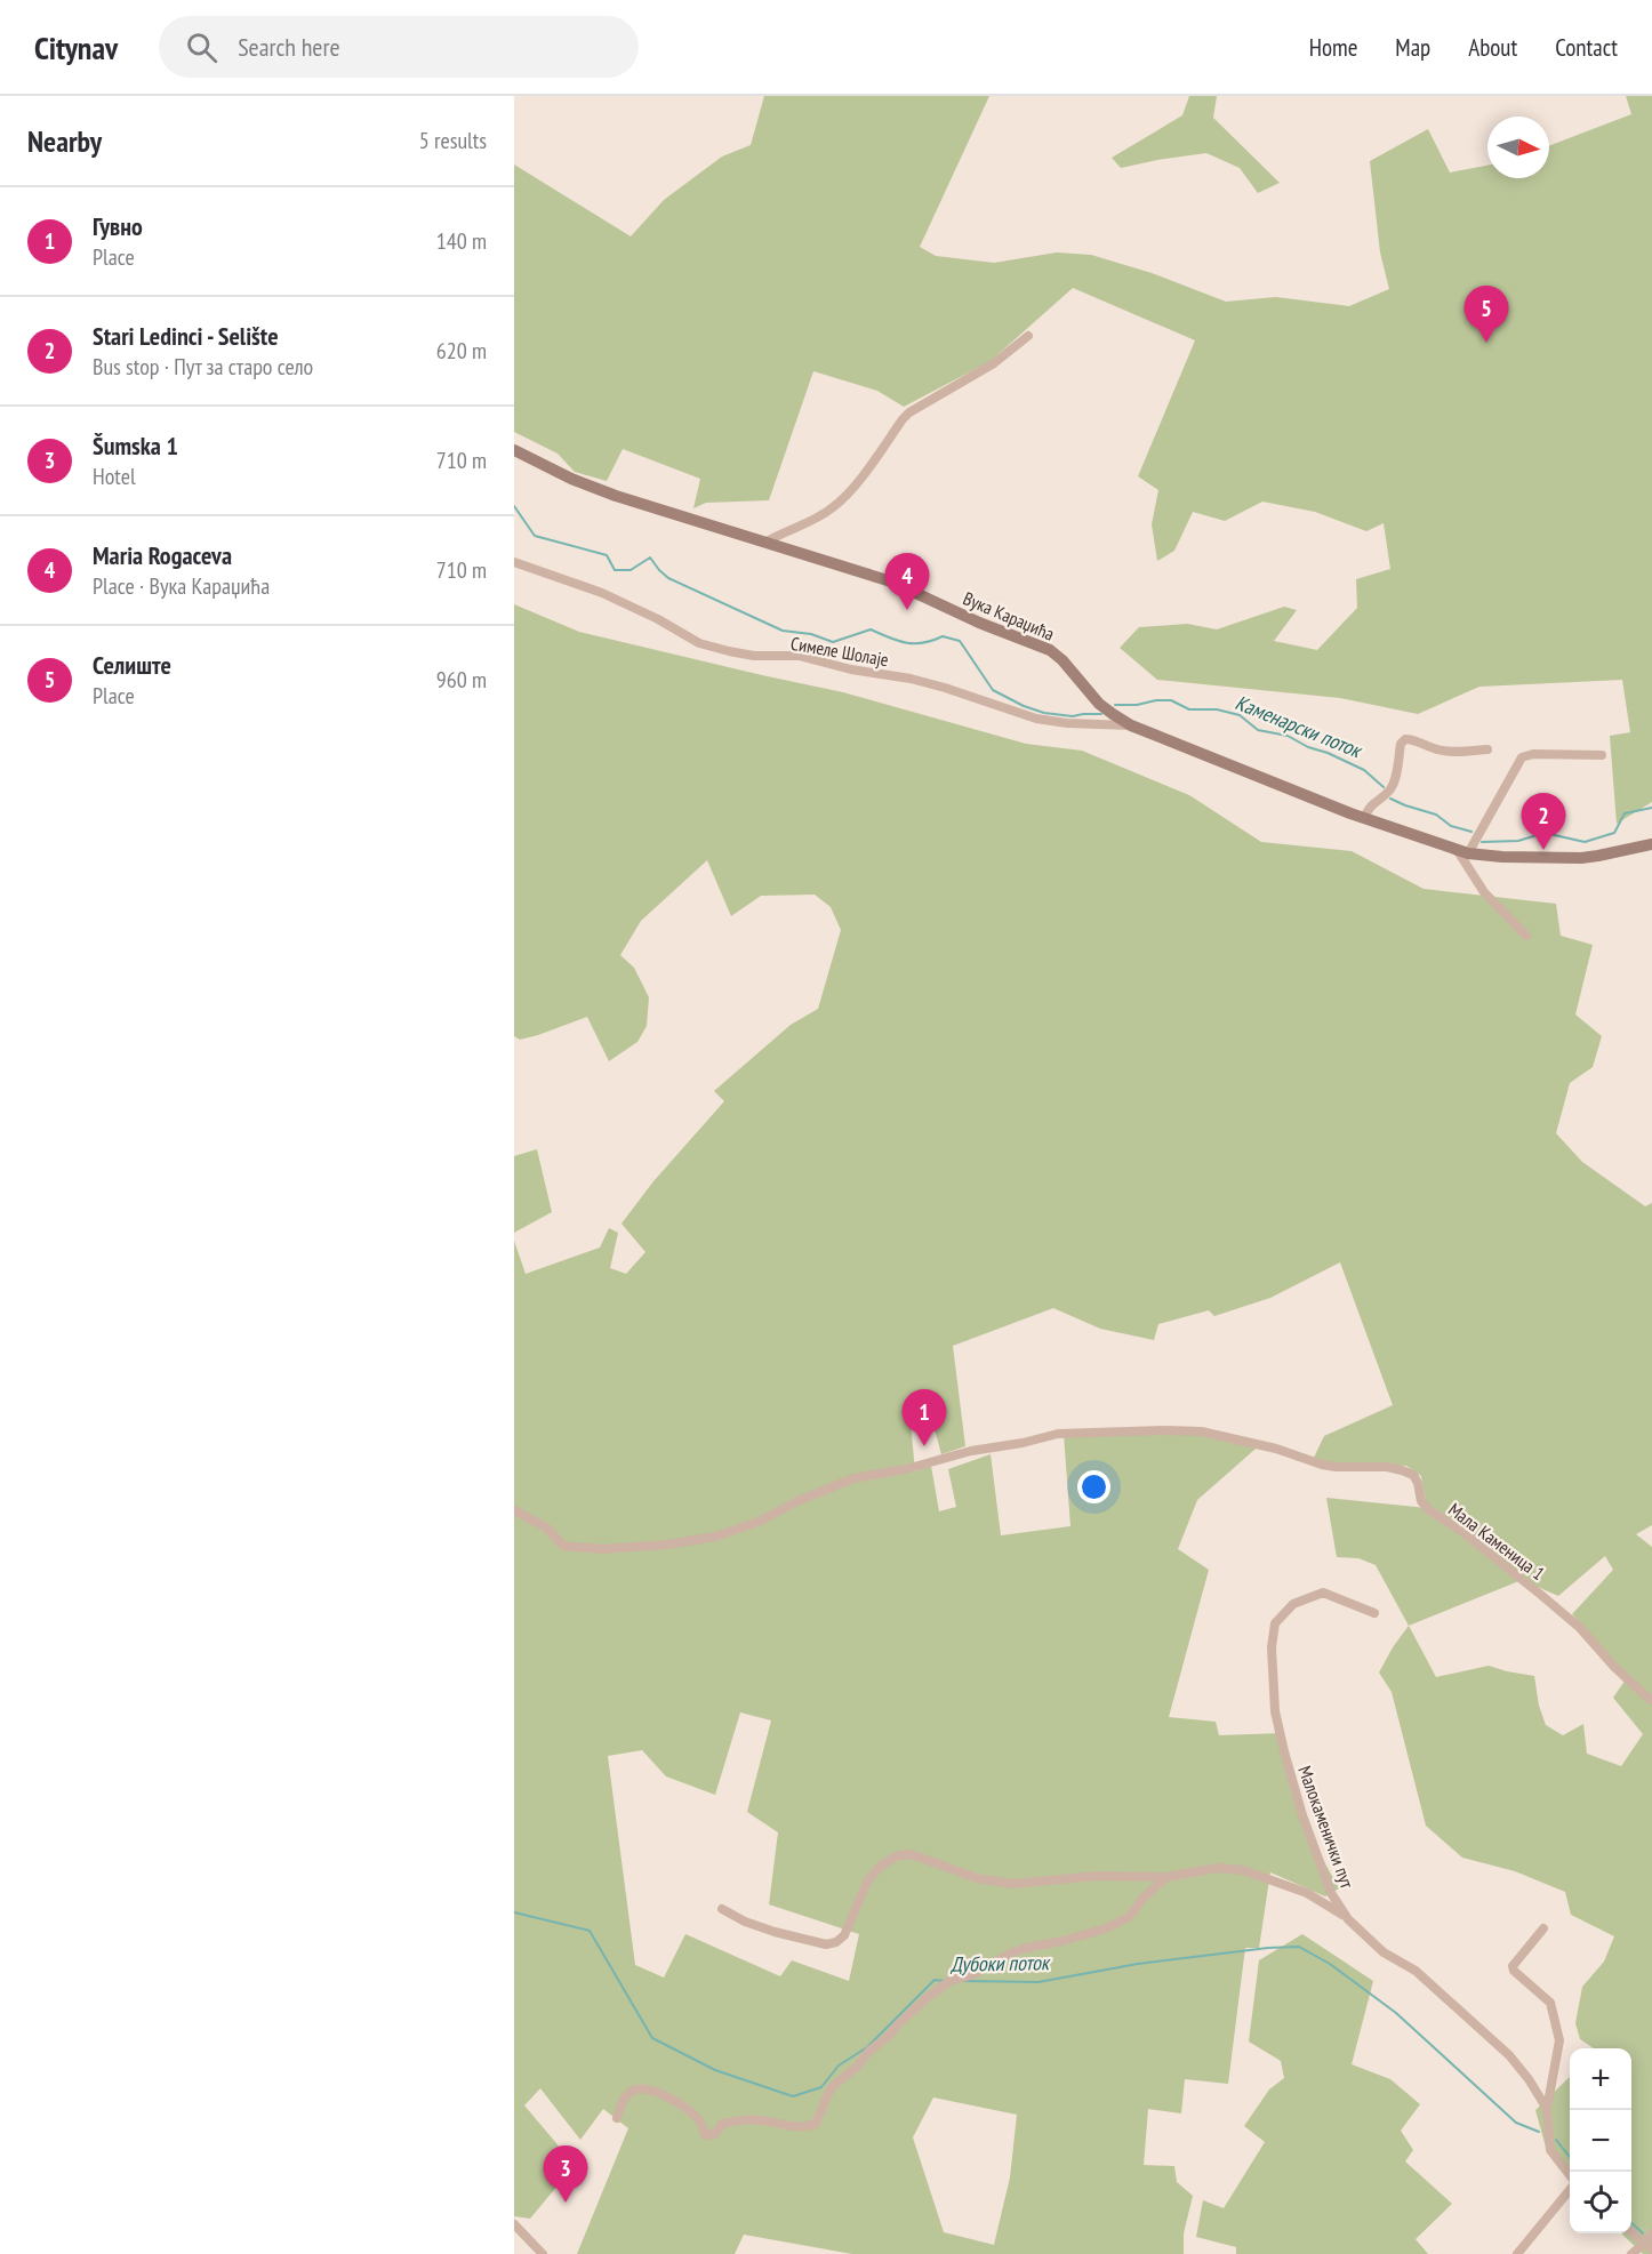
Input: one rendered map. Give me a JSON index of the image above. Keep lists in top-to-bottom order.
{
  "streets": {
    "street": [
      "Вука Караџића",
      "Симеле Шолаје",
      "Мала Каменица 1",
      "Малокаменички пут"
    ]
  },
  "crossings": [
    ["Вука Караџића", "Симеле Шолаје"]
  ],
  "water": ["Каменарски поток", "Дубоки поток"],
  "north": "right",
  "page": {
    "header": "Citynav",
    "search": "Search here",
    "nav": [
      "Home",
      "Map",
      "About",
      "Contact"
    ],
    "heading": ["Nearby", "5 results"],
    "list": [
      {
        "mark": "1",
        "name": "Гувно",
        "note": "Place",
        "value": "140 m"
      },
      {
        "mark": "2",
        "name": "Stari Ledinci - Selište",
        "note": "Bus stop · Пут за старо село",
        "value": "620 m"
      },
      {
        "mark": "3",
        "name": "Šumska 1",
        "note": "Hotel",
        "value": "710 m"
      },
      {
        "mark": "4",
        "name": "Maria Rogaceva",
        "note": "Place · Вука Караџића",
        "value": "710 m"
      },
      {
        "mark": "5",
        "name": "Селиште",
        "note": "Place",
        "value": "960 m"
      }
    ],
    "pins": [
      "5",
      "4",
      "2",
      "1",
      "3"
    ],
    "map_buttons": ["+", "−"]
  }
}
